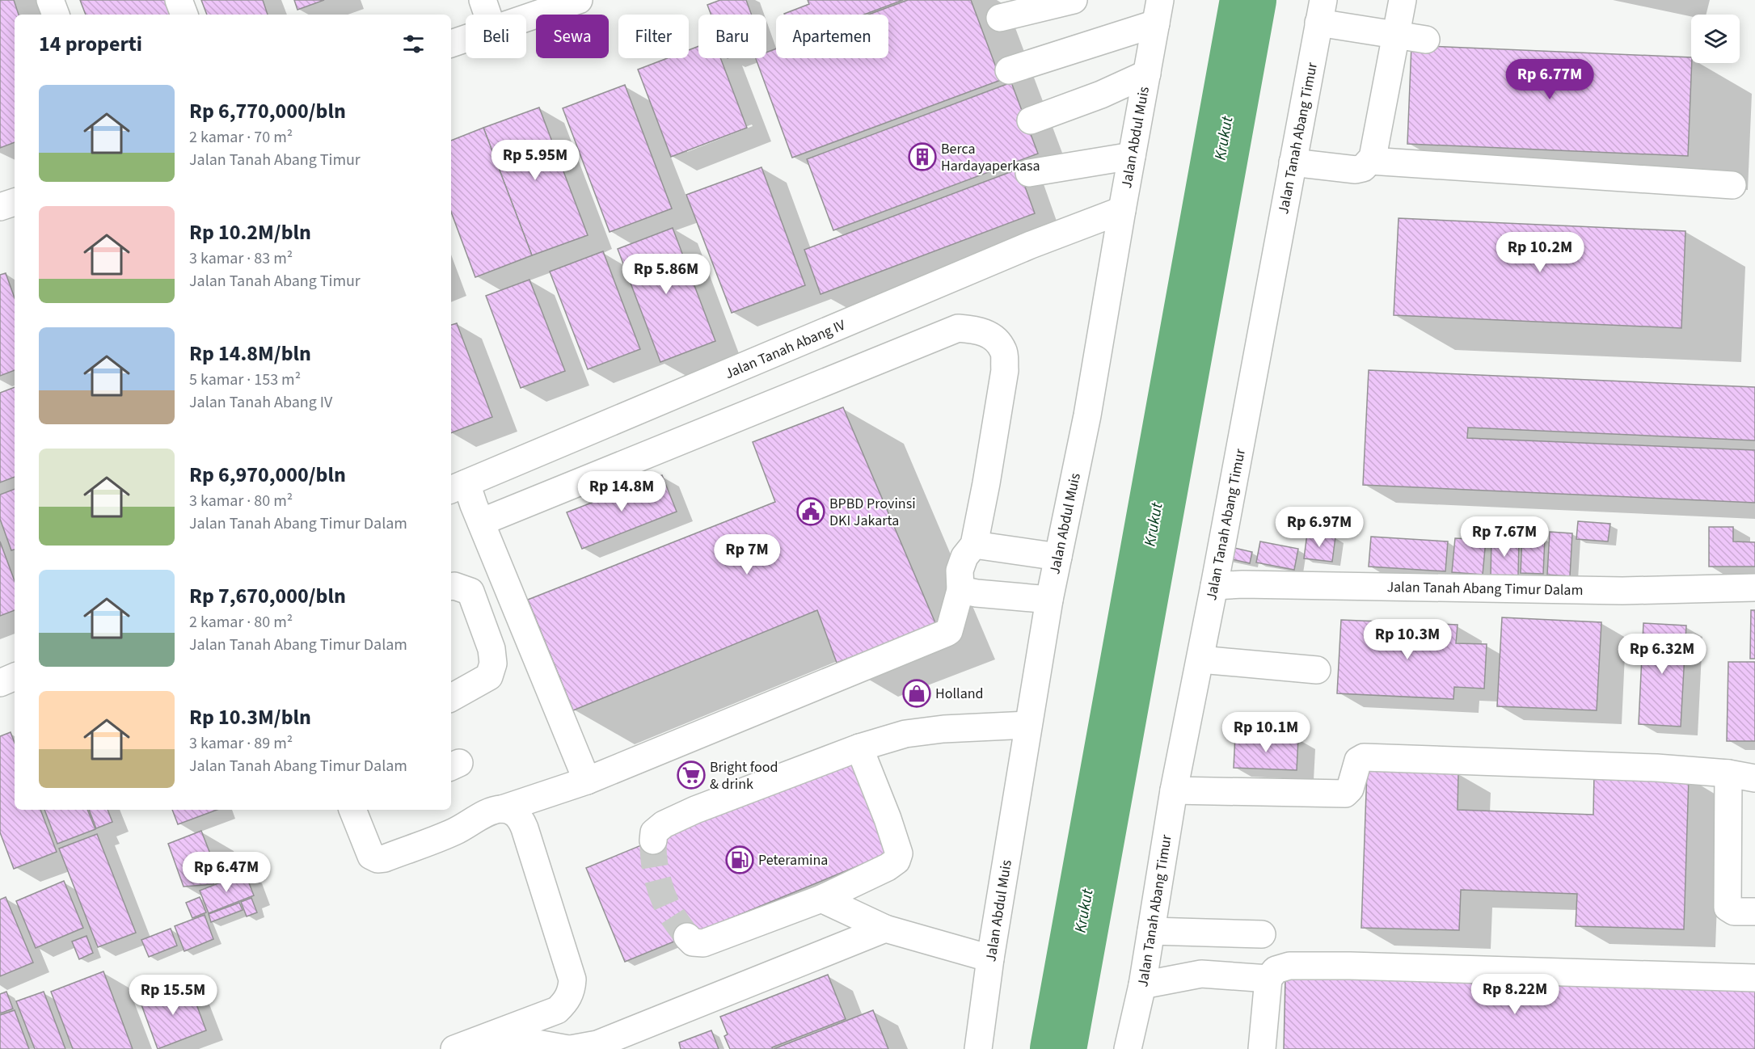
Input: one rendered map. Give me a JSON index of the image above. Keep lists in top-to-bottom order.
{
  "streets": {
    "street": [
      "Jalan Abdul Muis",
      "Jalan Tanah Abang Timur",
      "Jalan Tanah Abang IV",
      "Jalan Tanah Abang Timur Dalam"
    ]
  },
  "crossings": [
    ["Jalan Abdul Muis", "Jalan Tanah Abang IV"],
    ["Jalan Tanah Abang Timur", "Jalan Tanah Abang Timur Dalam"]
  ],
  "water": ["Krukut"],
  "places": {
    "building": ["Berca Hardayaperkasa"],
    "public building": ["BPBD Provinsi DKI Jakarta"],
    "shop": ["Holland"],
    "supermarket": ["Bright food & drink"],
    "fuel station": ["Peteramina"]
  },
  "page": {
    "chip": [
      "Beli",
      "Sewa",
      "Filter",
      "Baru",
      "Apartemen"
    ],
    "heading": "14 properti",
    "price": [
      "Rp 6.77M",
      "Rp 5.95M",
      "Rp 10.2M",
      "Rp 5.86M",
      "Rp 14.8M",
      "Rp 6.97M",
      "Rp 7.67M",
      "Rp 7M",
      "Rp 10.3M",
      "Rp 6.32M",
      "Rp 10.1M",
      "Rp 6.47M",
      "Rp 8.22M",
      "Rp 15.5M"
    ],
    "list": [
      {
        "name": "Rp 6,770,000/bln",
        "note": "2 kamar · 70 m² · Jalan Tanah Abang Timur"
      },
      {
        "name": "Rp 10.2M/bln",
        "note": "3 kamar · 83 m² · Jalan Tanah Abang Timur"
      },
      {
        "name": "Rp 14.8M/bln",
        "note": "5 kamar · 153 m² · Jalan Tanah Abang IV"
      },
      {
        "name": "Rp 6,970,000/bln",
        "note": "3 kamar · 80 m² · Jalan Tanah Abang Timur Dalam"
      },
      {
        "name": "Rp 7,670,000/bln",
        "note": "2 kamar · 80 m² · Jalan Tanah Abang Timur Dalam"
      },
      {
        "name": "Rp 10.3M/bln",
        "note": "3 kamar · 89 m² · Jalan Tanah Abang Timur Dalam"
      }
    ]
  }
}
